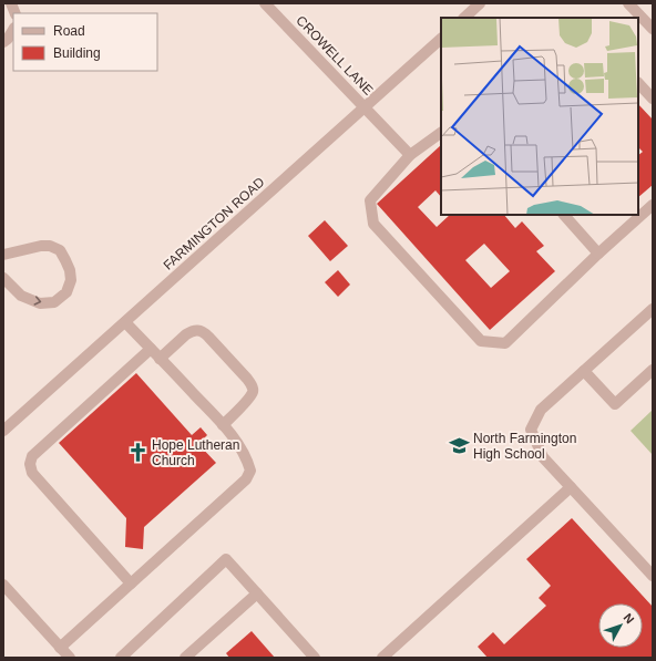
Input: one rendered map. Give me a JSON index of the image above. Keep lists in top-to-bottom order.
{
  "streets": {
    "street": ["CROWELL LANE", "FARMINGTON ROAD"]
  },
  "crossings": [
    ["CROWELL LANE", "FARMINGTON ROAD"]
  ],
  "places": {
    "school or university": ["North Farmington High School"],
    "church": ["Hope Lutheran Church"]
  },
  "legend": ["Road", "Building"],
  "north": "top right"
}
